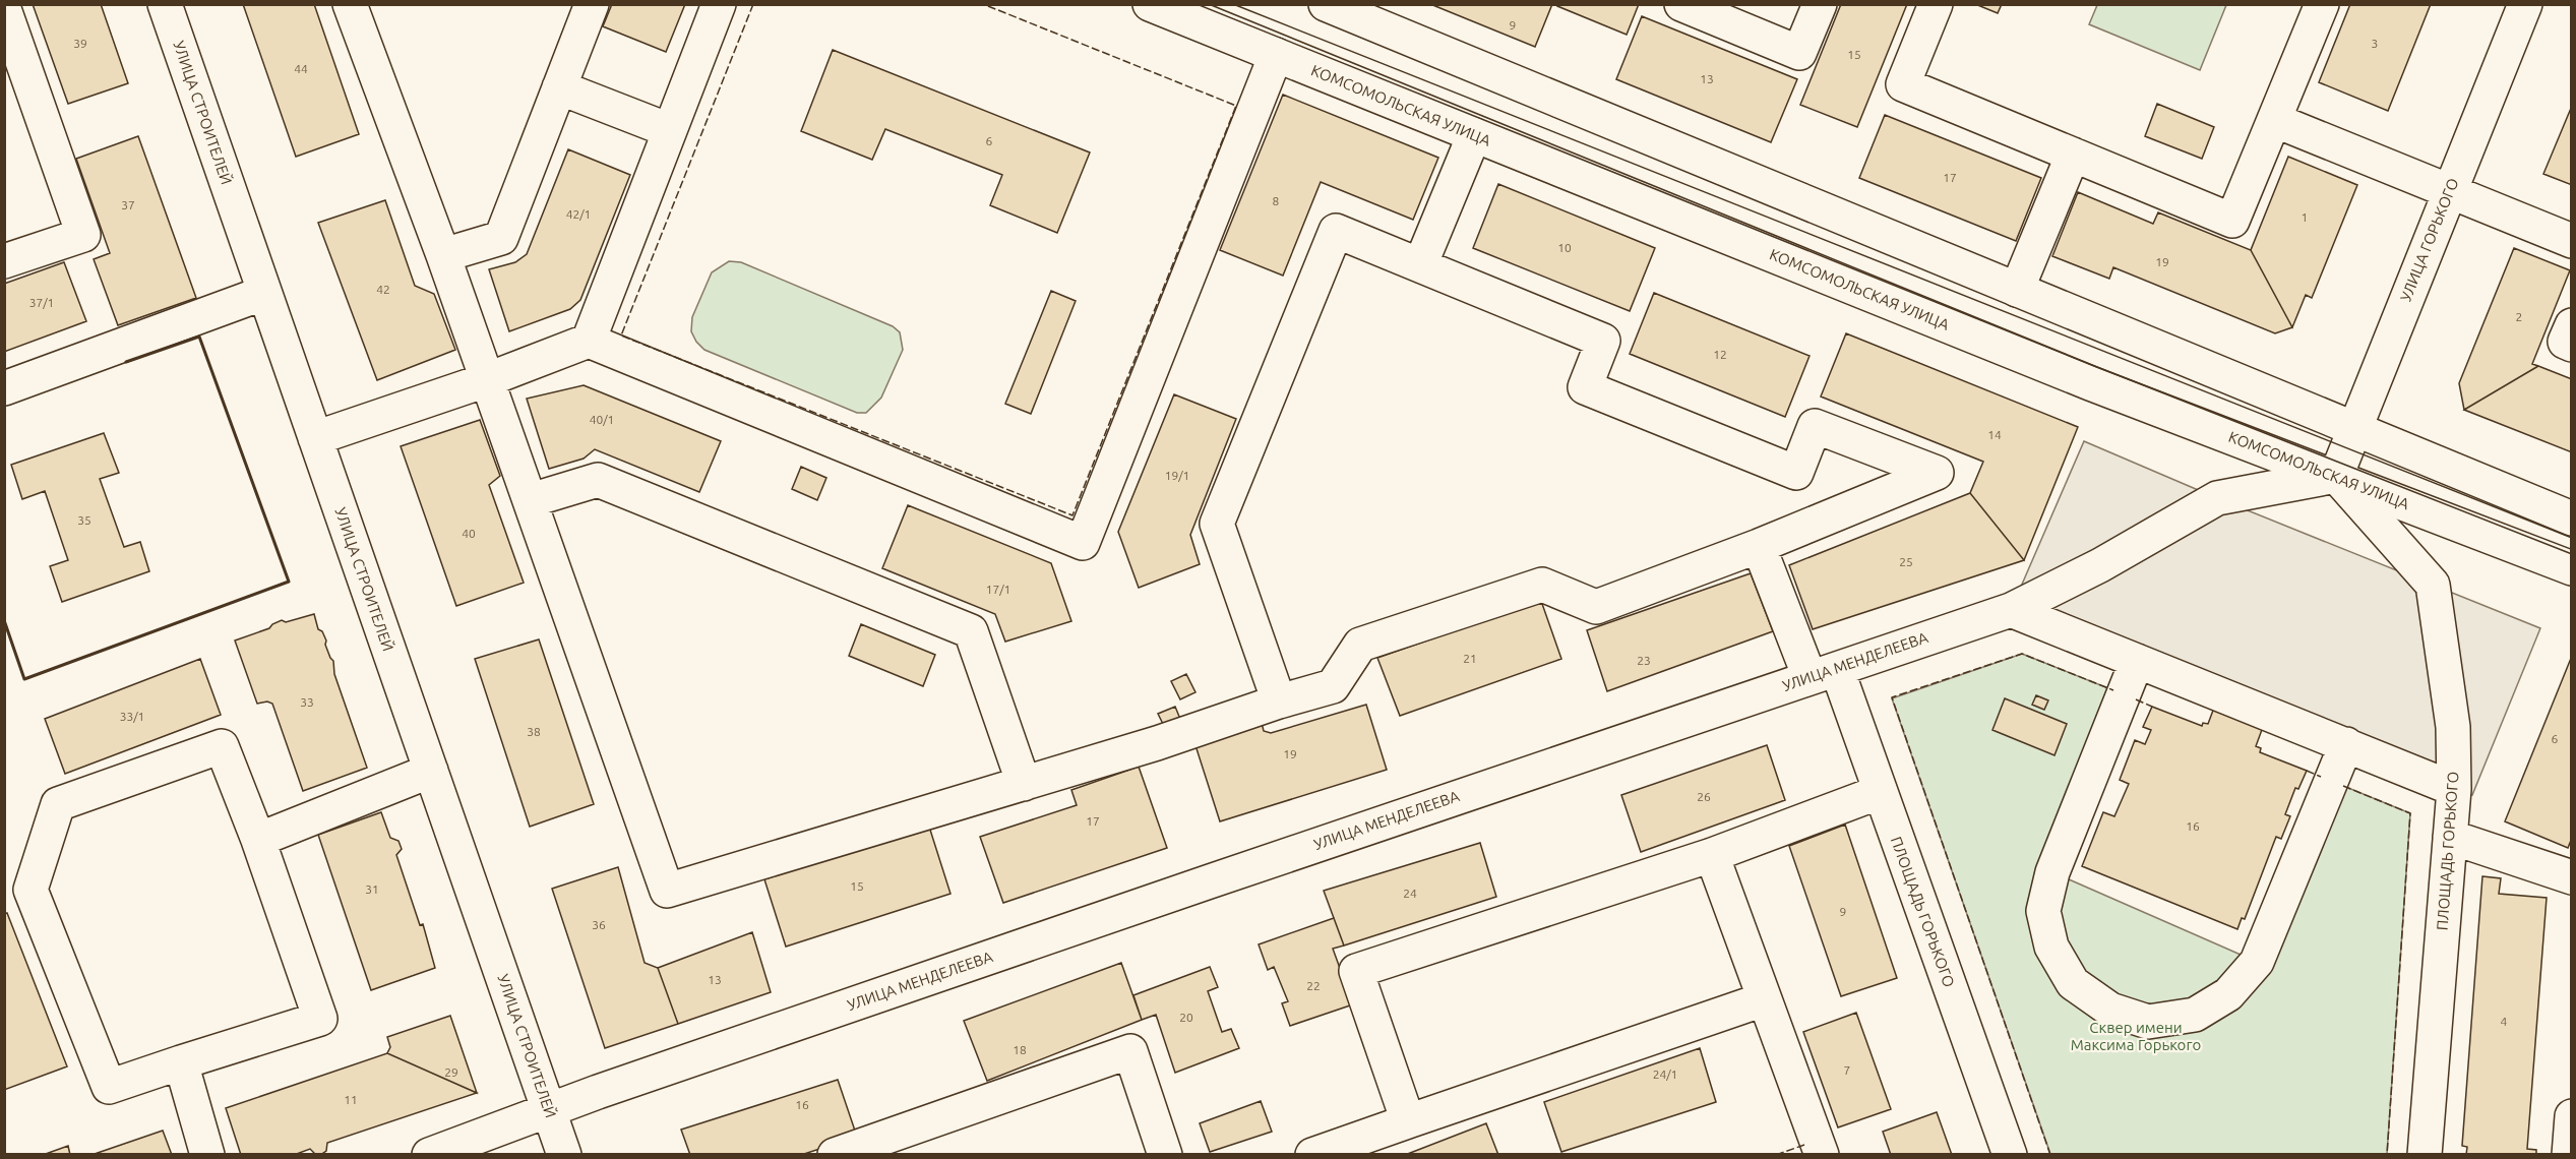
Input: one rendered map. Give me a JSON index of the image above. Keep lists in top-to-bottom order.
{
  "streets": {
    "street": [
      "КОМСОМОЛЬСКАЯ УЛИЦА",
      "УЛИЦА СТРОИТЕЛЕЙ",
      "УЛИЦА ГОРЬКОГО",
      "УЛИЦА МЕНДЕЛЕЕВА",
      "ПЛОЩАДЬ ГОРЬКОГО"
    ]
  },
  "crossings": [
    ["КОМСОМОЛЬСКАЯ УЛИЦА", "УЛИЦА ГОРЬКОГО"],
    ["КОМСОМОЛЬСКАЯ УЛИЦА", "УЛИЦА МЕНДЕЛЕЕВА"],
    ["КОМСОМОЛЬСКАЯ УЛИЦА", "ПЛОЩАДЬ ГОРЬКОГО"],
    ["УЛИЦА СТРОИТЕЛЕЙ", "УЛИЦА МЕНДЕЛЕЕВА"],
    ["УЛИЦА ГОРЬКОГО", "УЛИЦА МЕНДЕЛЕЕВА"],
    ["УЛИЦА ГОРЬКОГО", "ПЛОЩАДЬ ГОРЬКОГО"],
    ["УЛИЦА МЕНДЕЛЕЕВА", "ПЛОЩАДЬ ГОРЬКОГО"]
  ],
  "parks": ["Сквер имени Максима Горького"],
  "house_numbers": [
    "9",
    "39",
    "3",
    "15",
    "44",
    "13",
    "6",
    "17",
    "8",
    "37",
    "42/1",
    "1",
    "10",
    "19",
    "42",
    "37/1",
    "2",
    "12",
    "40/1",
    "14",
    "19/1",
    "35",
    "40",
    "25",
    "17/1",
    "21",
    "23",
    "33",
    "33/1",
    "38",
    "6",
    "19",
    "26",
    "17",
    "16",
    "15",
    "31",
    "24",
    "9",
    "36",
    "13",
    "22",
    "20",
    "4",
    "18",
    "7",
    "29",
    "24/1",
    "11",
    "16"
  ]
}
